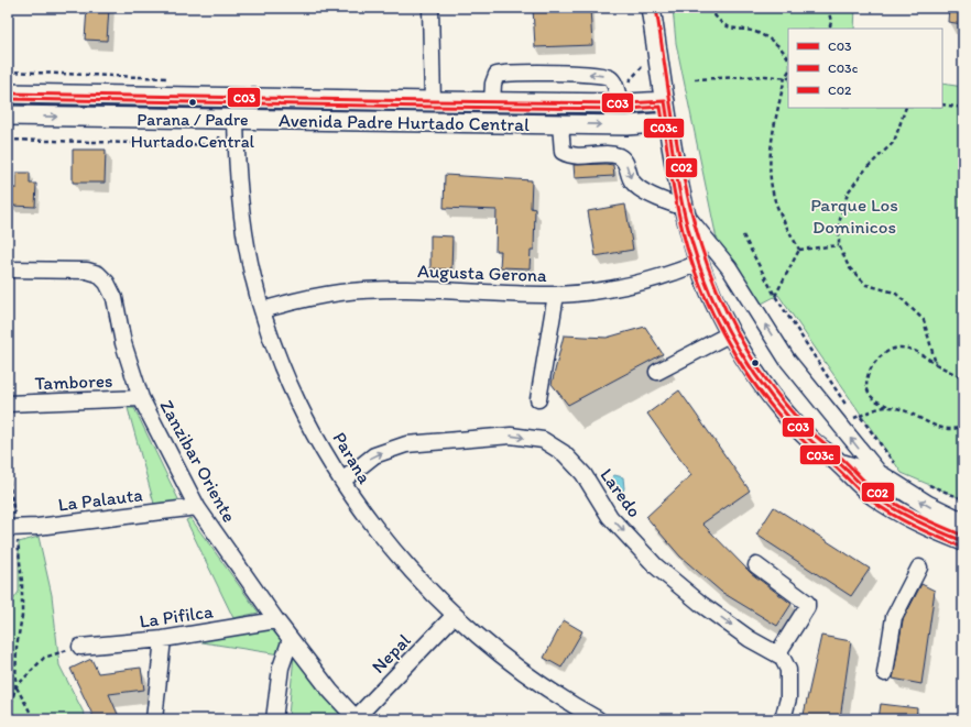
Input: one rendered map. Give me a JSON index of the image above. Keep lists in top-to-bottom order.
{
  "streets": {
    "main road": ["Avenida Padre Hurtado Central"],
    "street": [
      "Augusta Gerona",
      "Tambores",
      "Parana",
      "Zanzibar Oriente",
      "Laredo",
      "La Palauta",
      "La Pifilca",
      "Nepal"
    ]
  },
  "crossings": [
    ["Avenida Padre Hurtado Central", "Parana"],
    ["Augusta Gerona", "Parana"],
    ["Tambores", "Zanzibar Oriente"],
    ["Parana", "Laredo"],
    ["Parana", "Nepal"],
    ["Zanzibar Oriente", "La Palauta"],
    ["Zanzibar Oriente", "La Pifilca"],
    ["Zanzibar Oriente", "Nepal"]
  ],
  "one_way": ["Laredo"],
  "parks": ["Parque Los Dominicos"],
  "places": ["Parana / Padre Hurtado Central"],
  "lines": ["transit line C02", "transit line C03", "transit line C03c"],
  "legend": ["C03", "C03c", "C02"]
}
